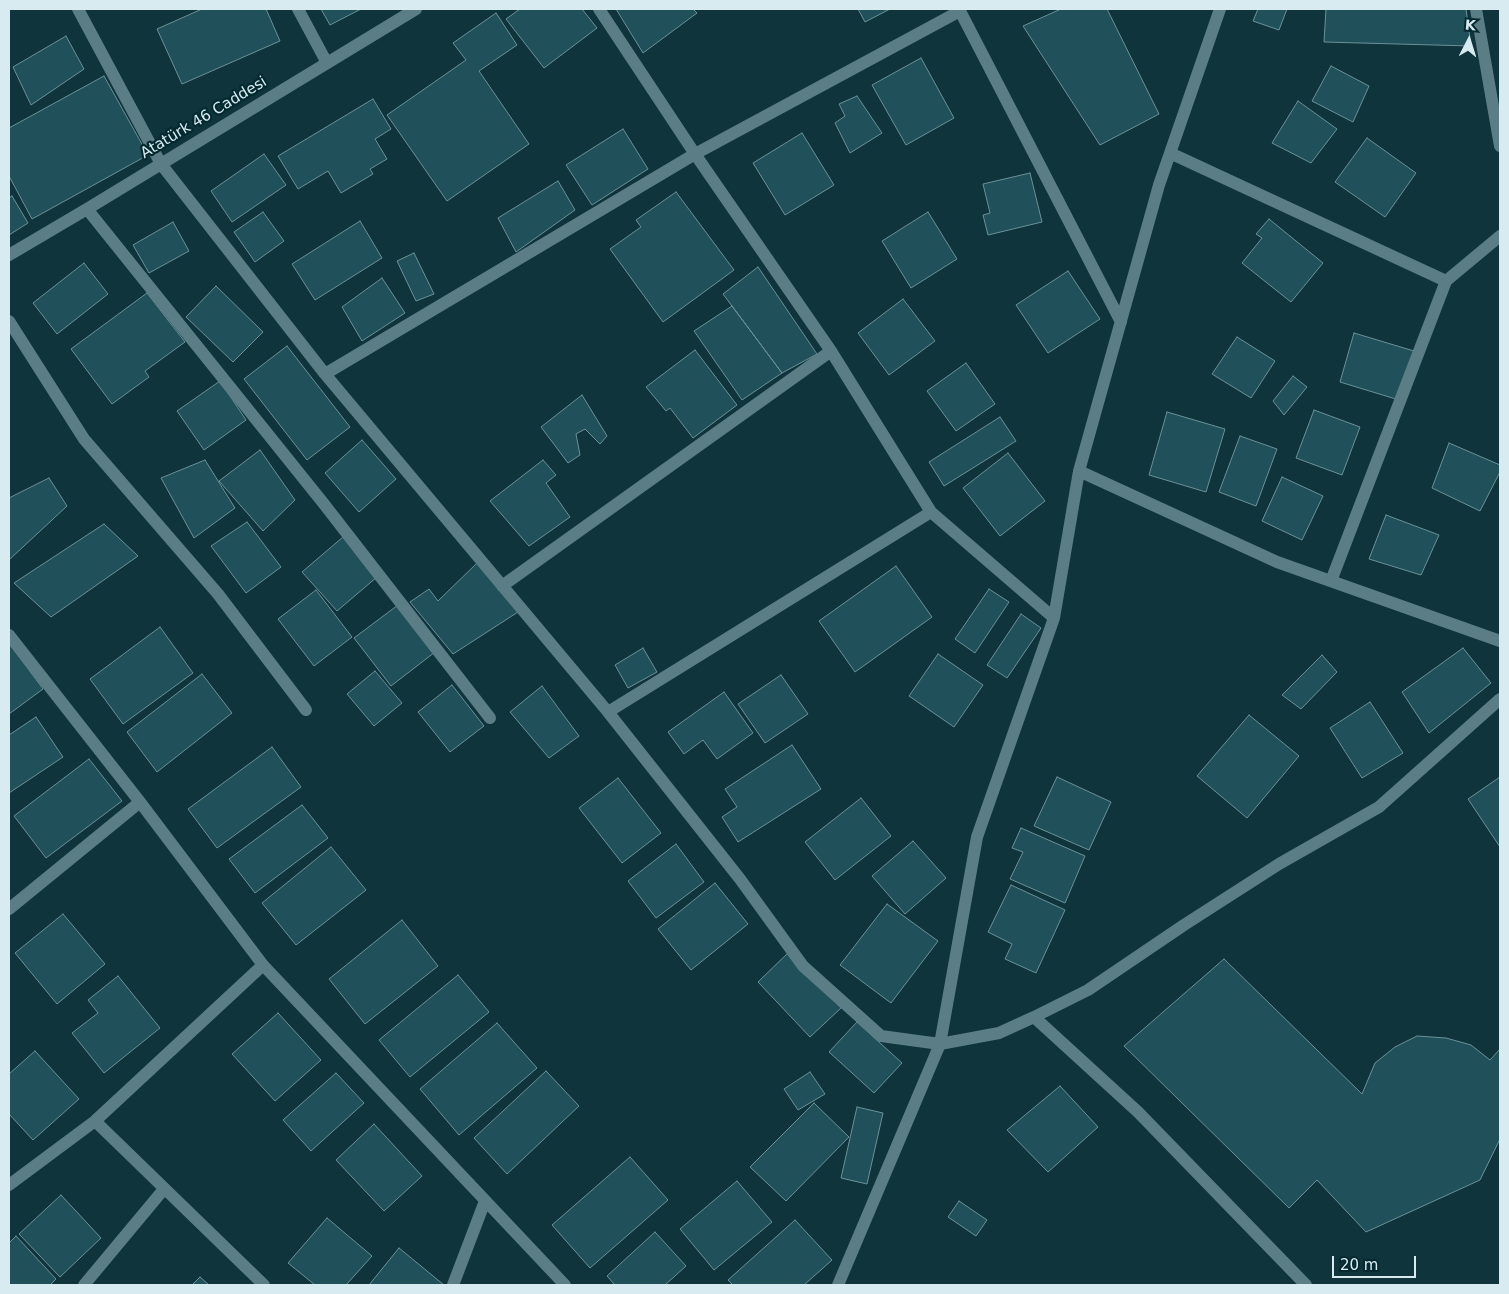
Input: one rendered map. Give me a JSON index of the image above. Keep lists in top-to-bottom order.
{
  "streets": {
    "street": ["Atatürk 46 Caddesi"]
  },
  "scale_bar": "20 m",
  "north": "top"
}
